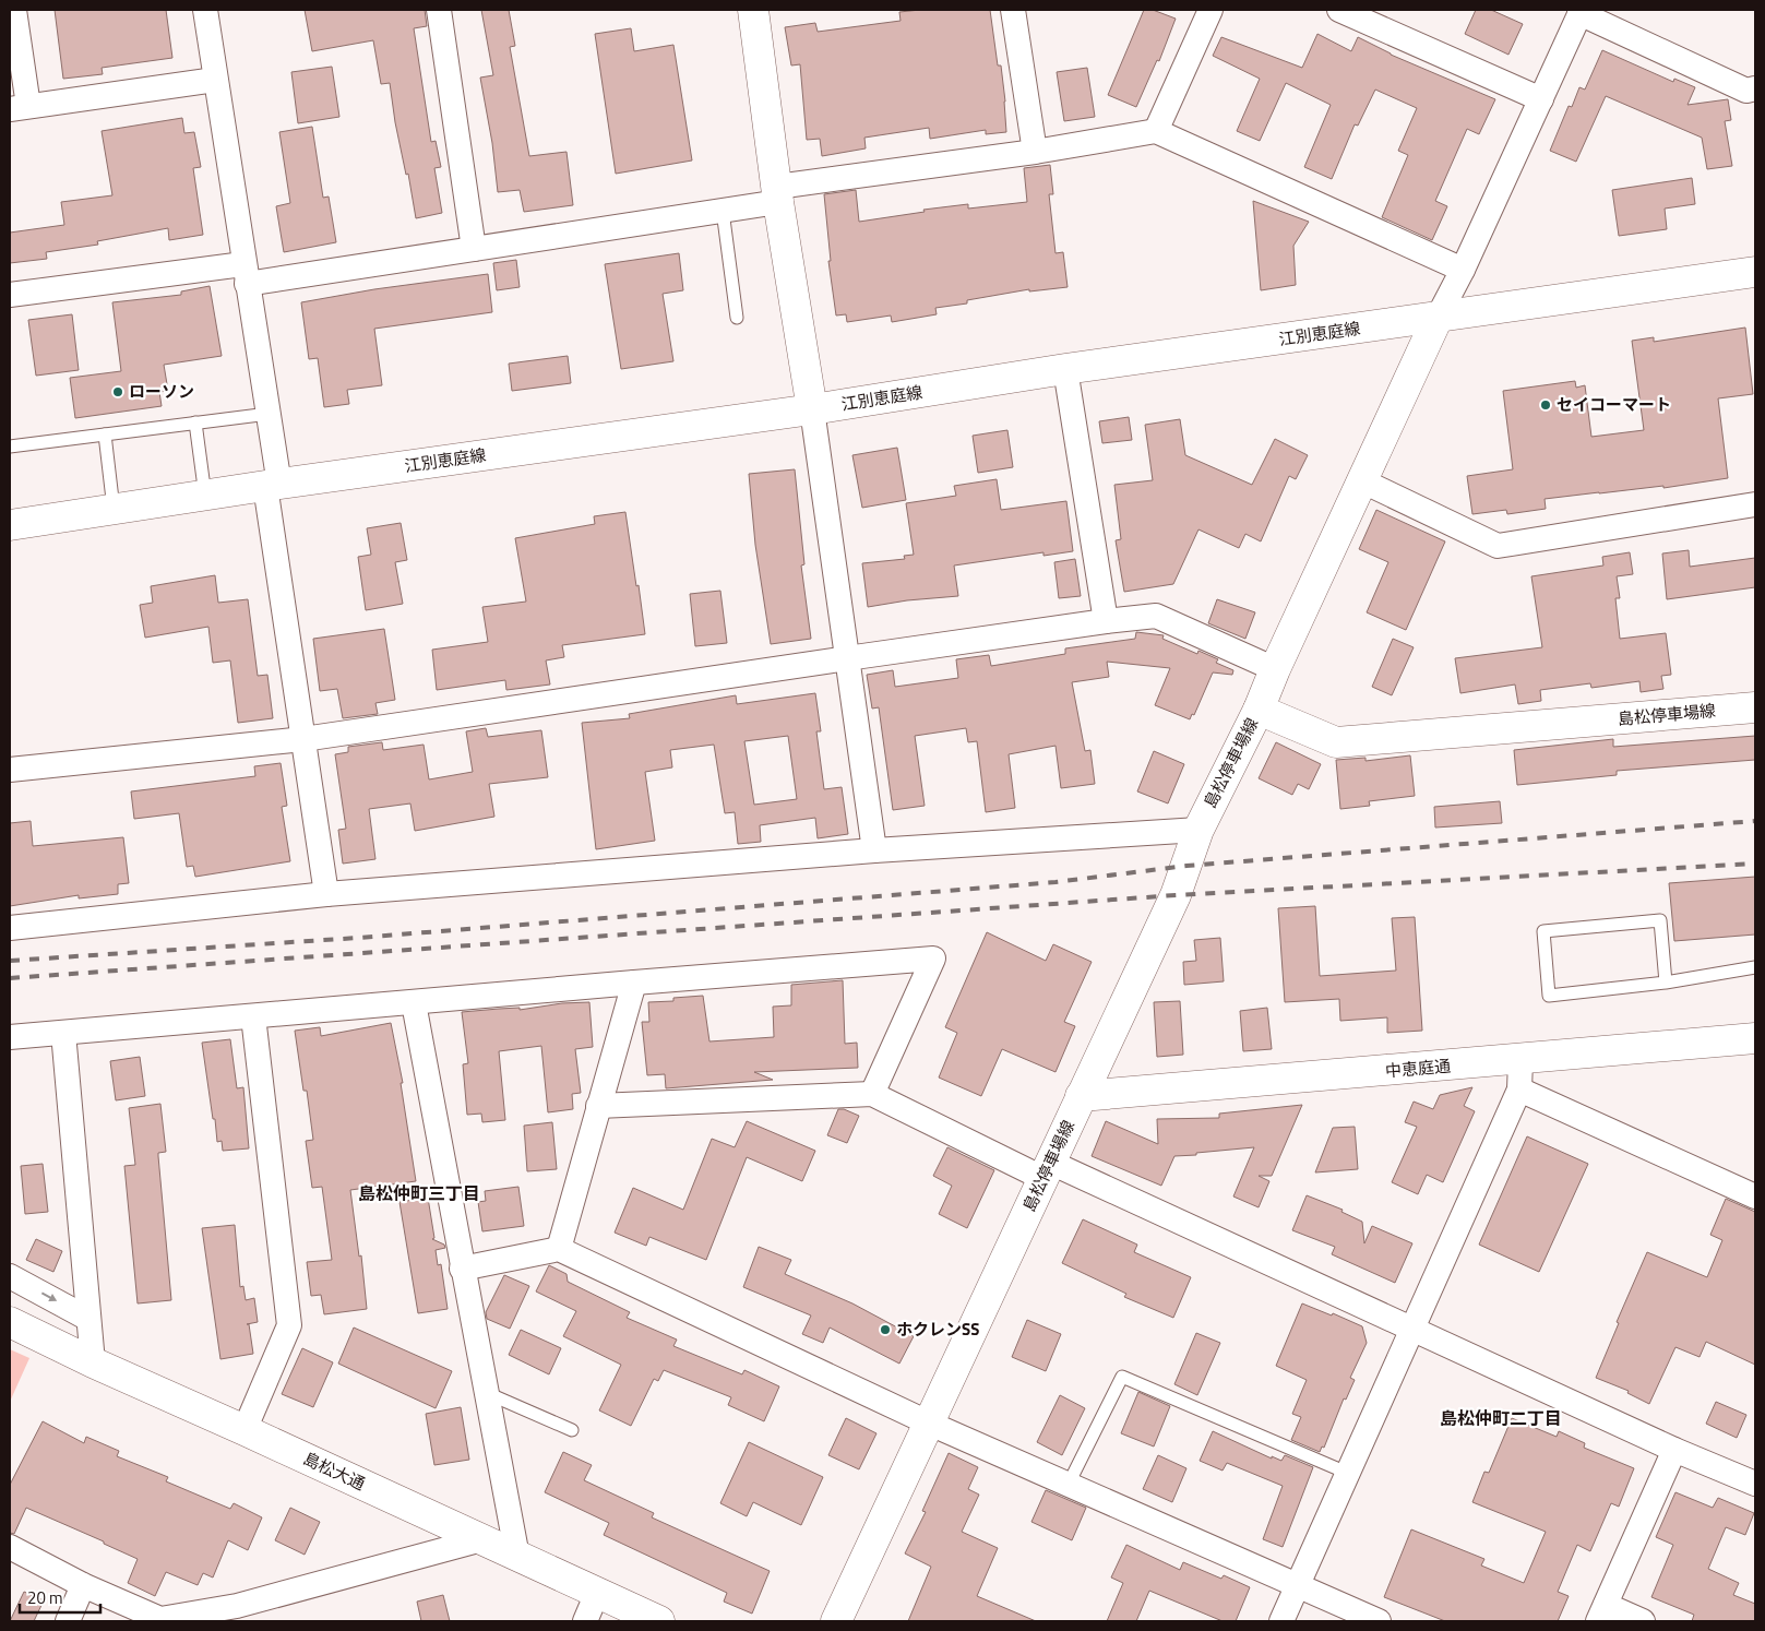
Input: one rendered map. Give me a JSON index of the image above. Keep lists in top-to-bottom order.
{
  "streets": {
    "main road": [
      "江別恵庭線",
      "島松停車場線",
      "中恵庭通",
      "島松大通"
    ]
  },
  "crossings": [
    ["江別恵庭線", "島松停車場線"],
    ["島松停車場線", "中恵庭通"]
  ],
  "districts": ["島松仲町三丁目", "島松仲町二丁目"],
  "places": ["ローソン", "セイコーマート", "ホクレンSS"],
  "scale_bar": "20 m"
}
